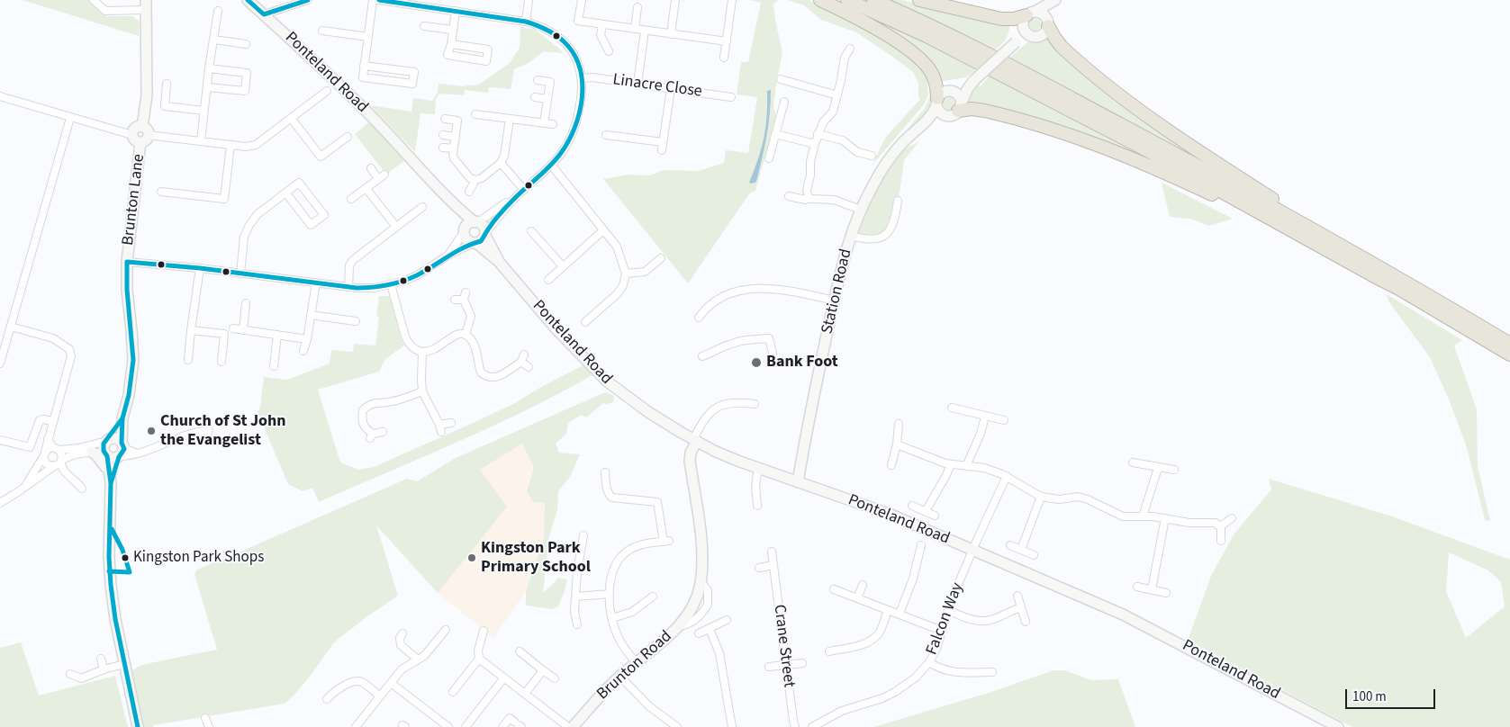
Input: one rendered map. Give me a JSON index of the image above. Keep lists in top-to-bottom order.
{
  "streets": {
    "street": [
      "Ponteland Road",
      "Linacre Close",
      "Brunton Lane",
      "Station Road",
      "Falcon Way",
      "Crane Street",
      "Brunton Road"
    ]
  },
  "crossings": [
    ["Ponteland Road", "Station Road"],
    ["Ponteland Road", "Falcon Way"],
    ["Ponteland Road", "Brunton Road"]
  ],
  "places": [
    "Bank Foot",
    "Church of St John the Evangelist",
    "Kingston Park Shops",
    "Kingston Park Primary School"
  ],
  "scale_bar": "100 m"
}
